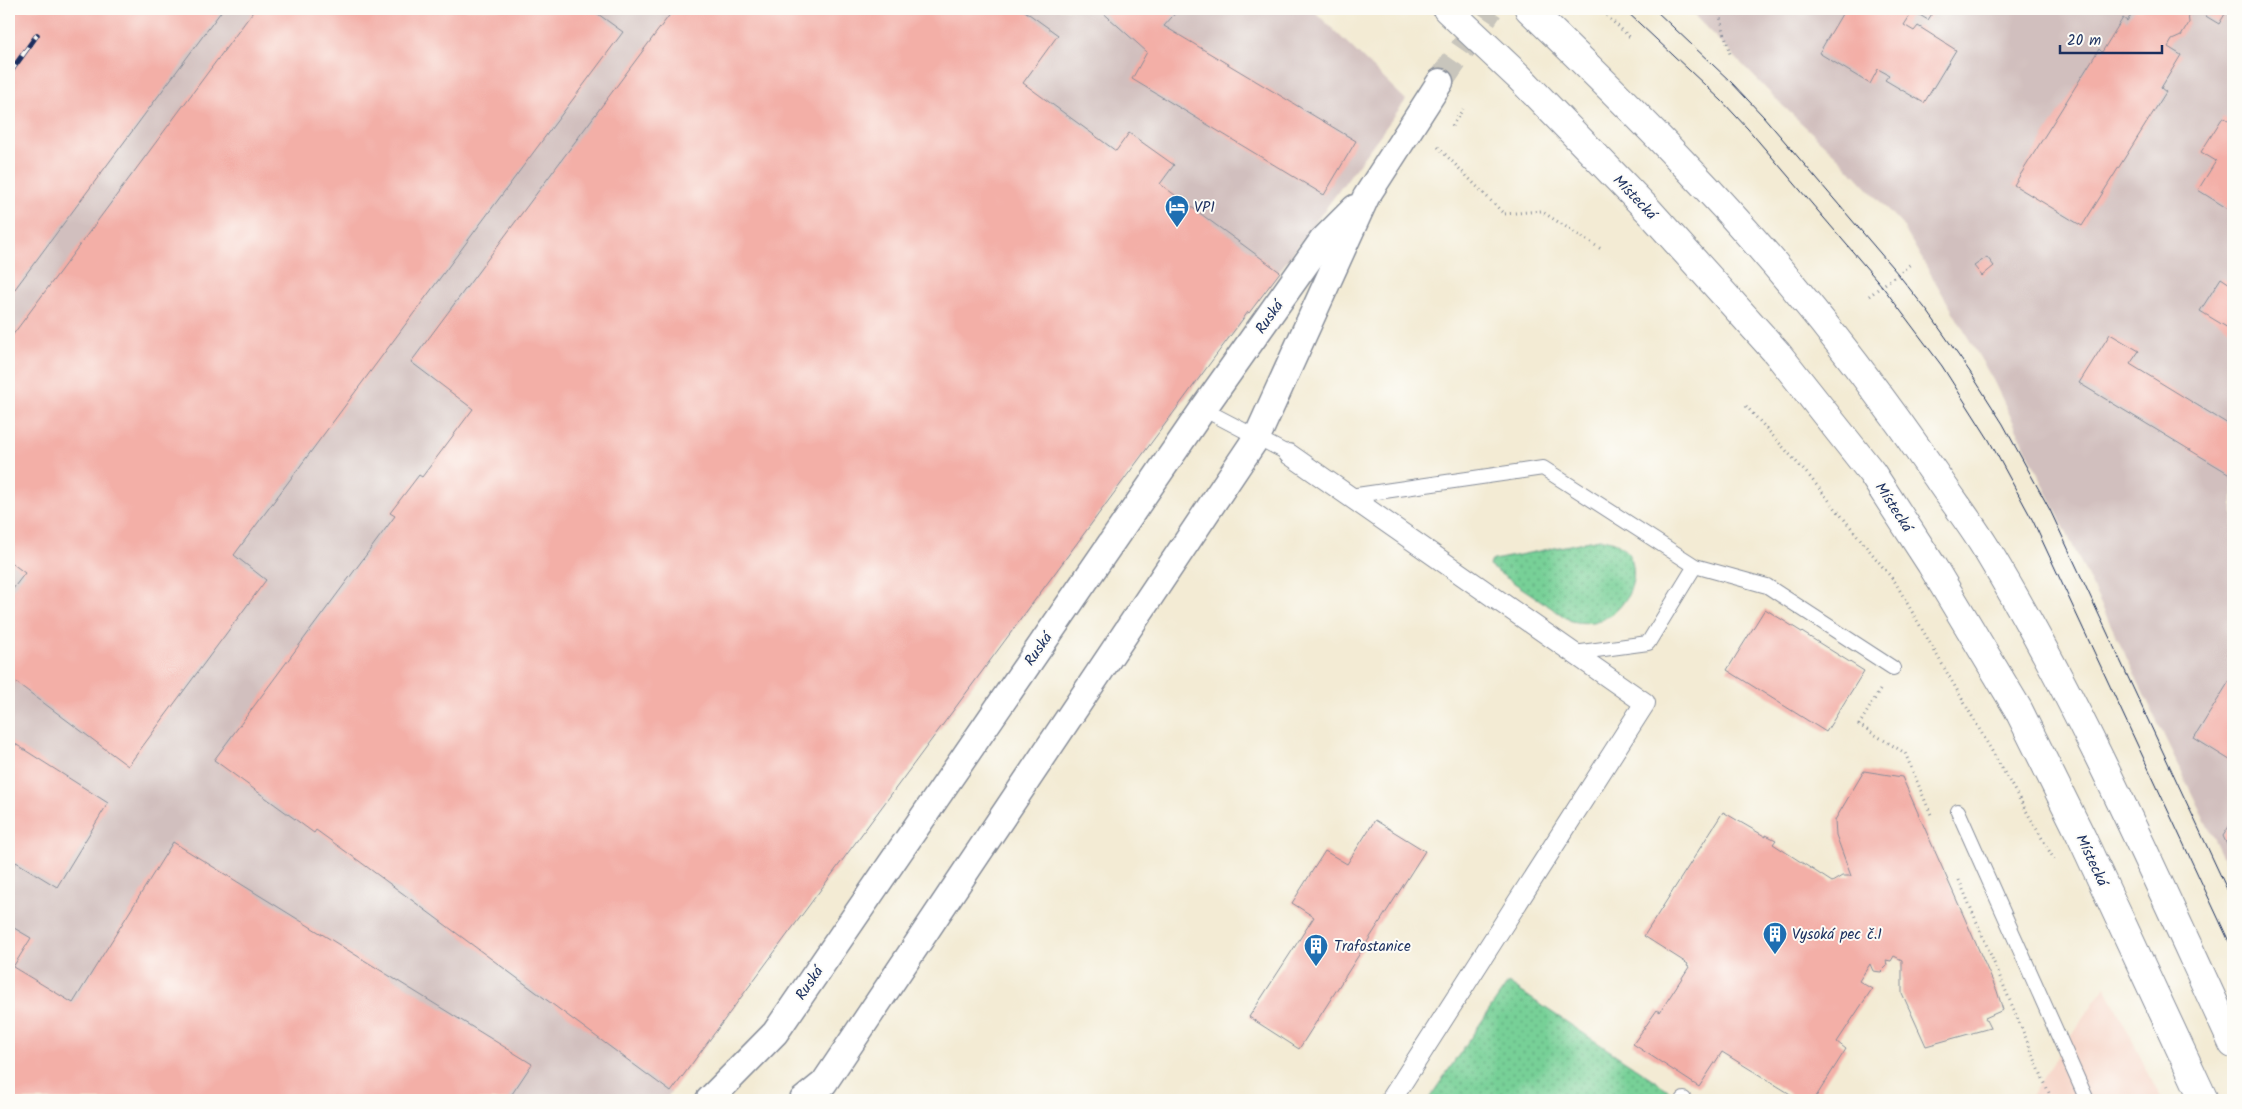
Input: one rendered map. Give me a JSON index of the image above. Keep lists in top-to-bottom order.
{
  "streets": {
    "highway": ["Místecká"],
    "street": ["Ruská"]
  },
  "places": {
    "hotel": ["VP1"],
    "building": ["Vysoká pec č.1", "Trafostanice"]
  },
  "scale_bar": "20 m"
}
